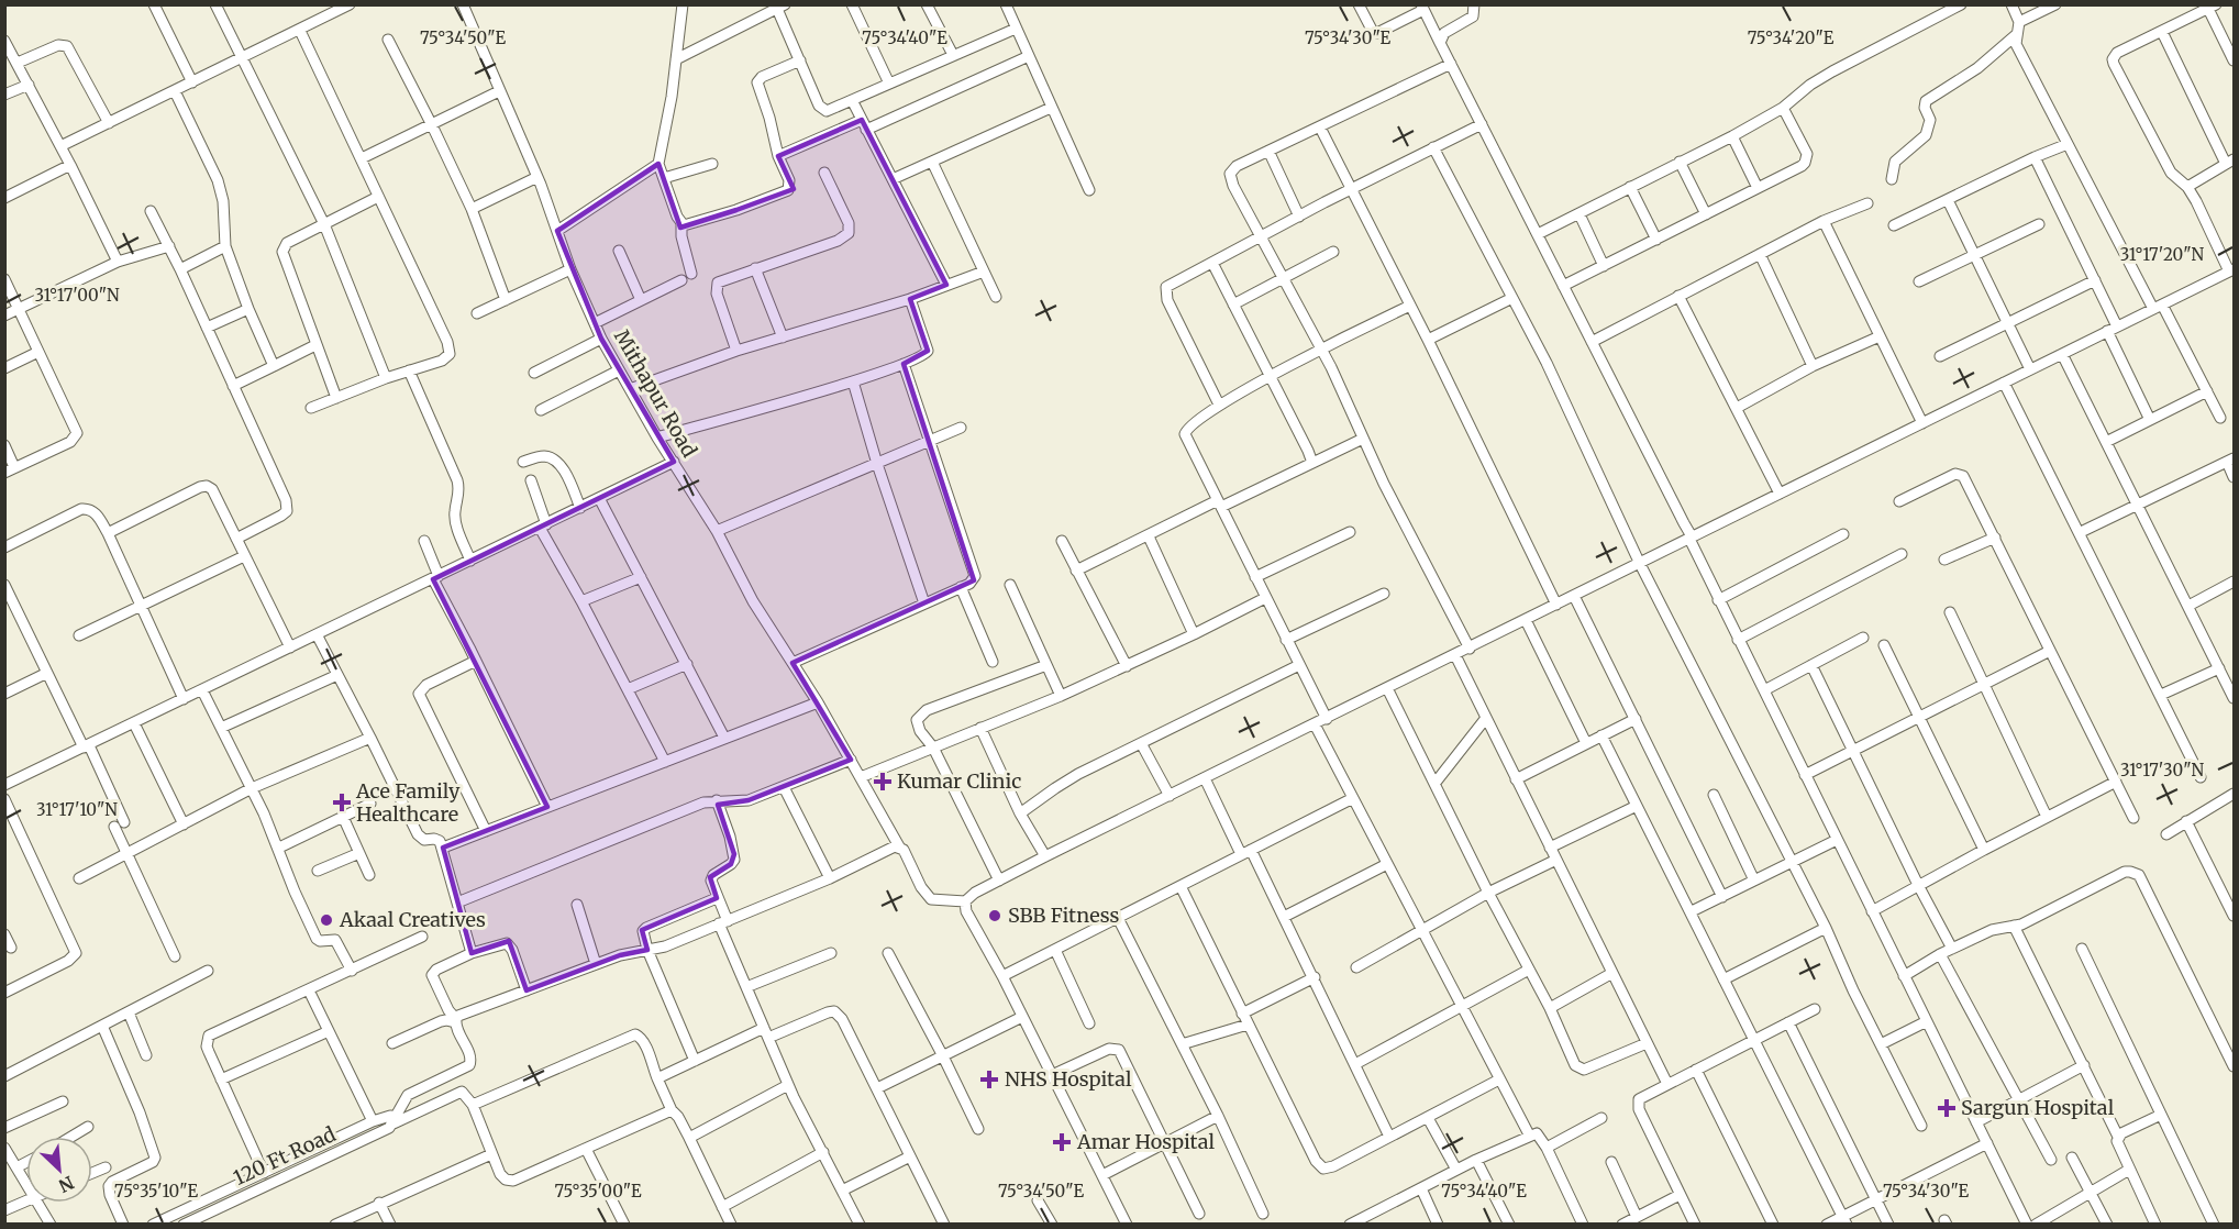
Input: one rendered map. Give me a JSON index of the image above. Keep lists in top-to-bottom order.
{
  "streets": {
    "street": ["Mithapur Road", "120 Ft Road"]
  },
  "places": {
    "health": [
      "Kumar Clinic",
      "Ace Family Healthcare",
      "NHS Hospital",
      "Sargun Hospital",
      "Amar Hospital"
    ],
    "other": ["SBB Fitness", "Akaal Creatives"]
  },
  "north": "bottom right",
  "coordinates": [
    "75°34'50\"E",
    "75°34'40\"E",
    "75°34'30\"E",
    "75°34'20\"E",
    "31°17'20\"N",
    "31°17'00\"N",
    "31°17'30\"N",
    "31°17'10\"N",
    "75°35'10\"E",
    "75°35'00\"E"
  ]
}
